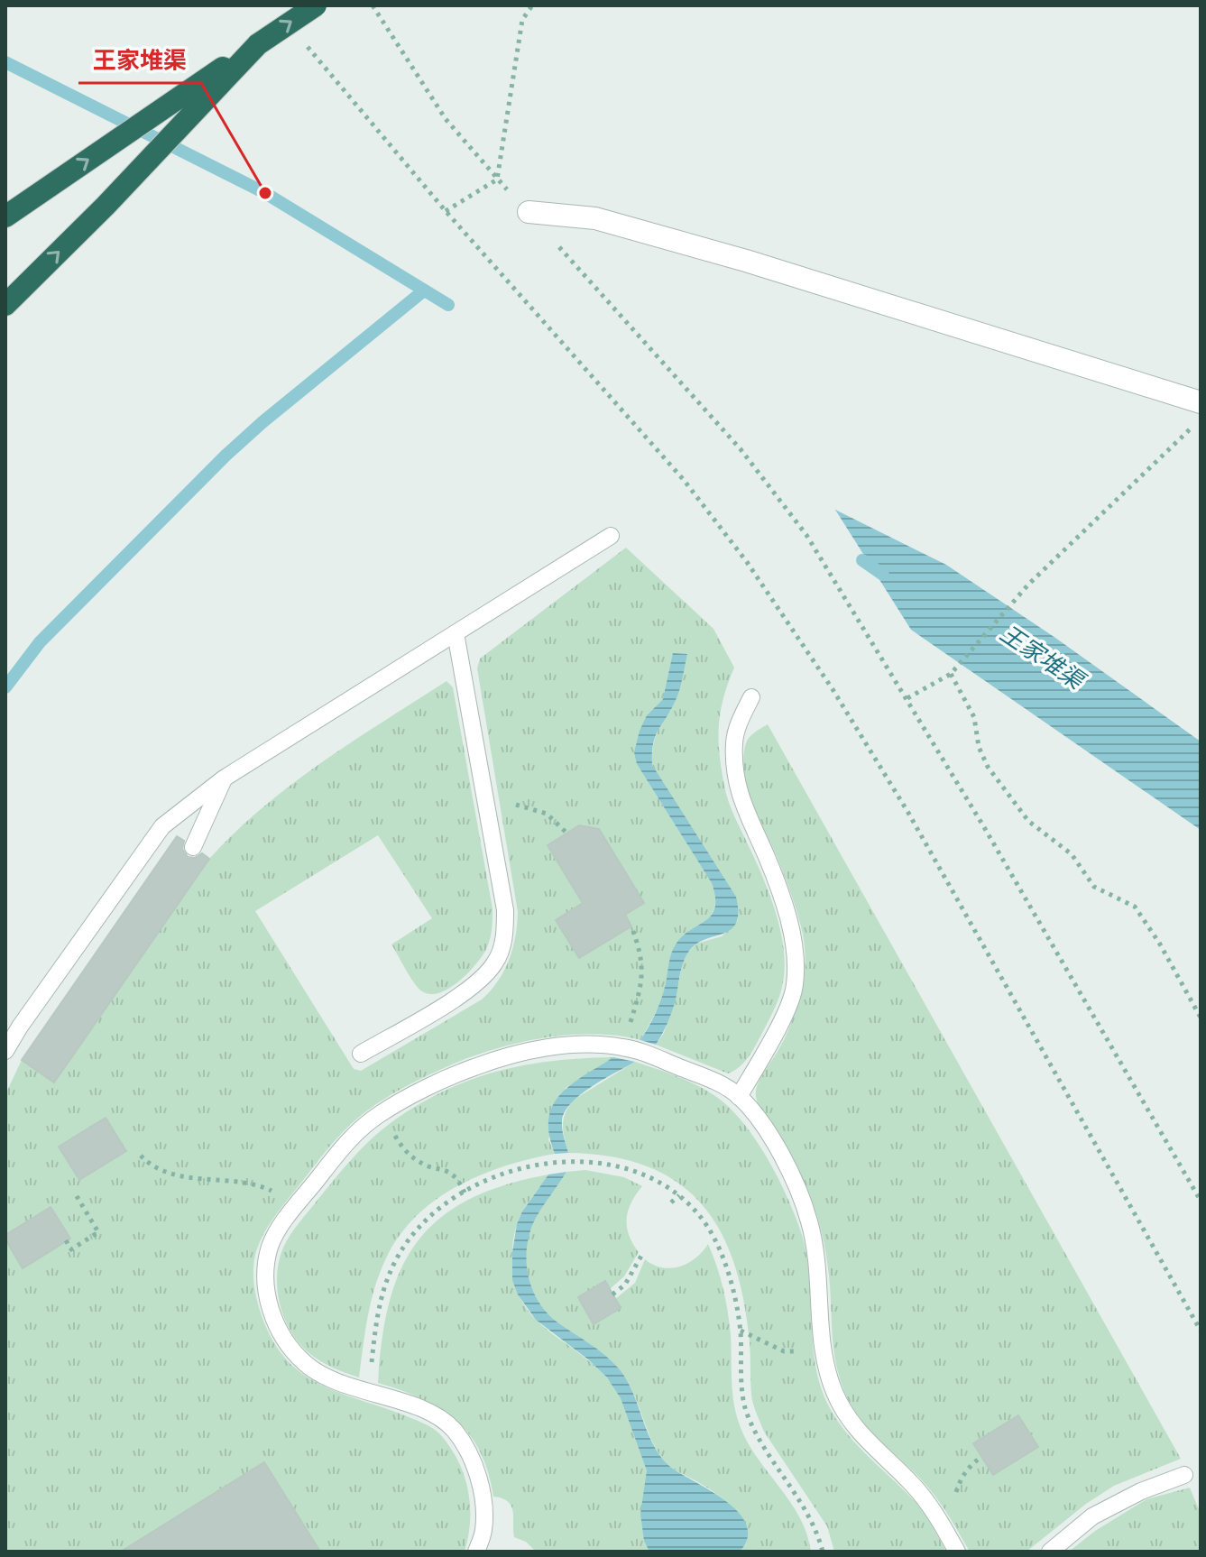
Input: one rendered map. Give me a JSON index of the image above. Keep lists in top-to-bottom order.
{
  "water": ["王家堆渠"],
  "places": ["王家堆渠"]
}
